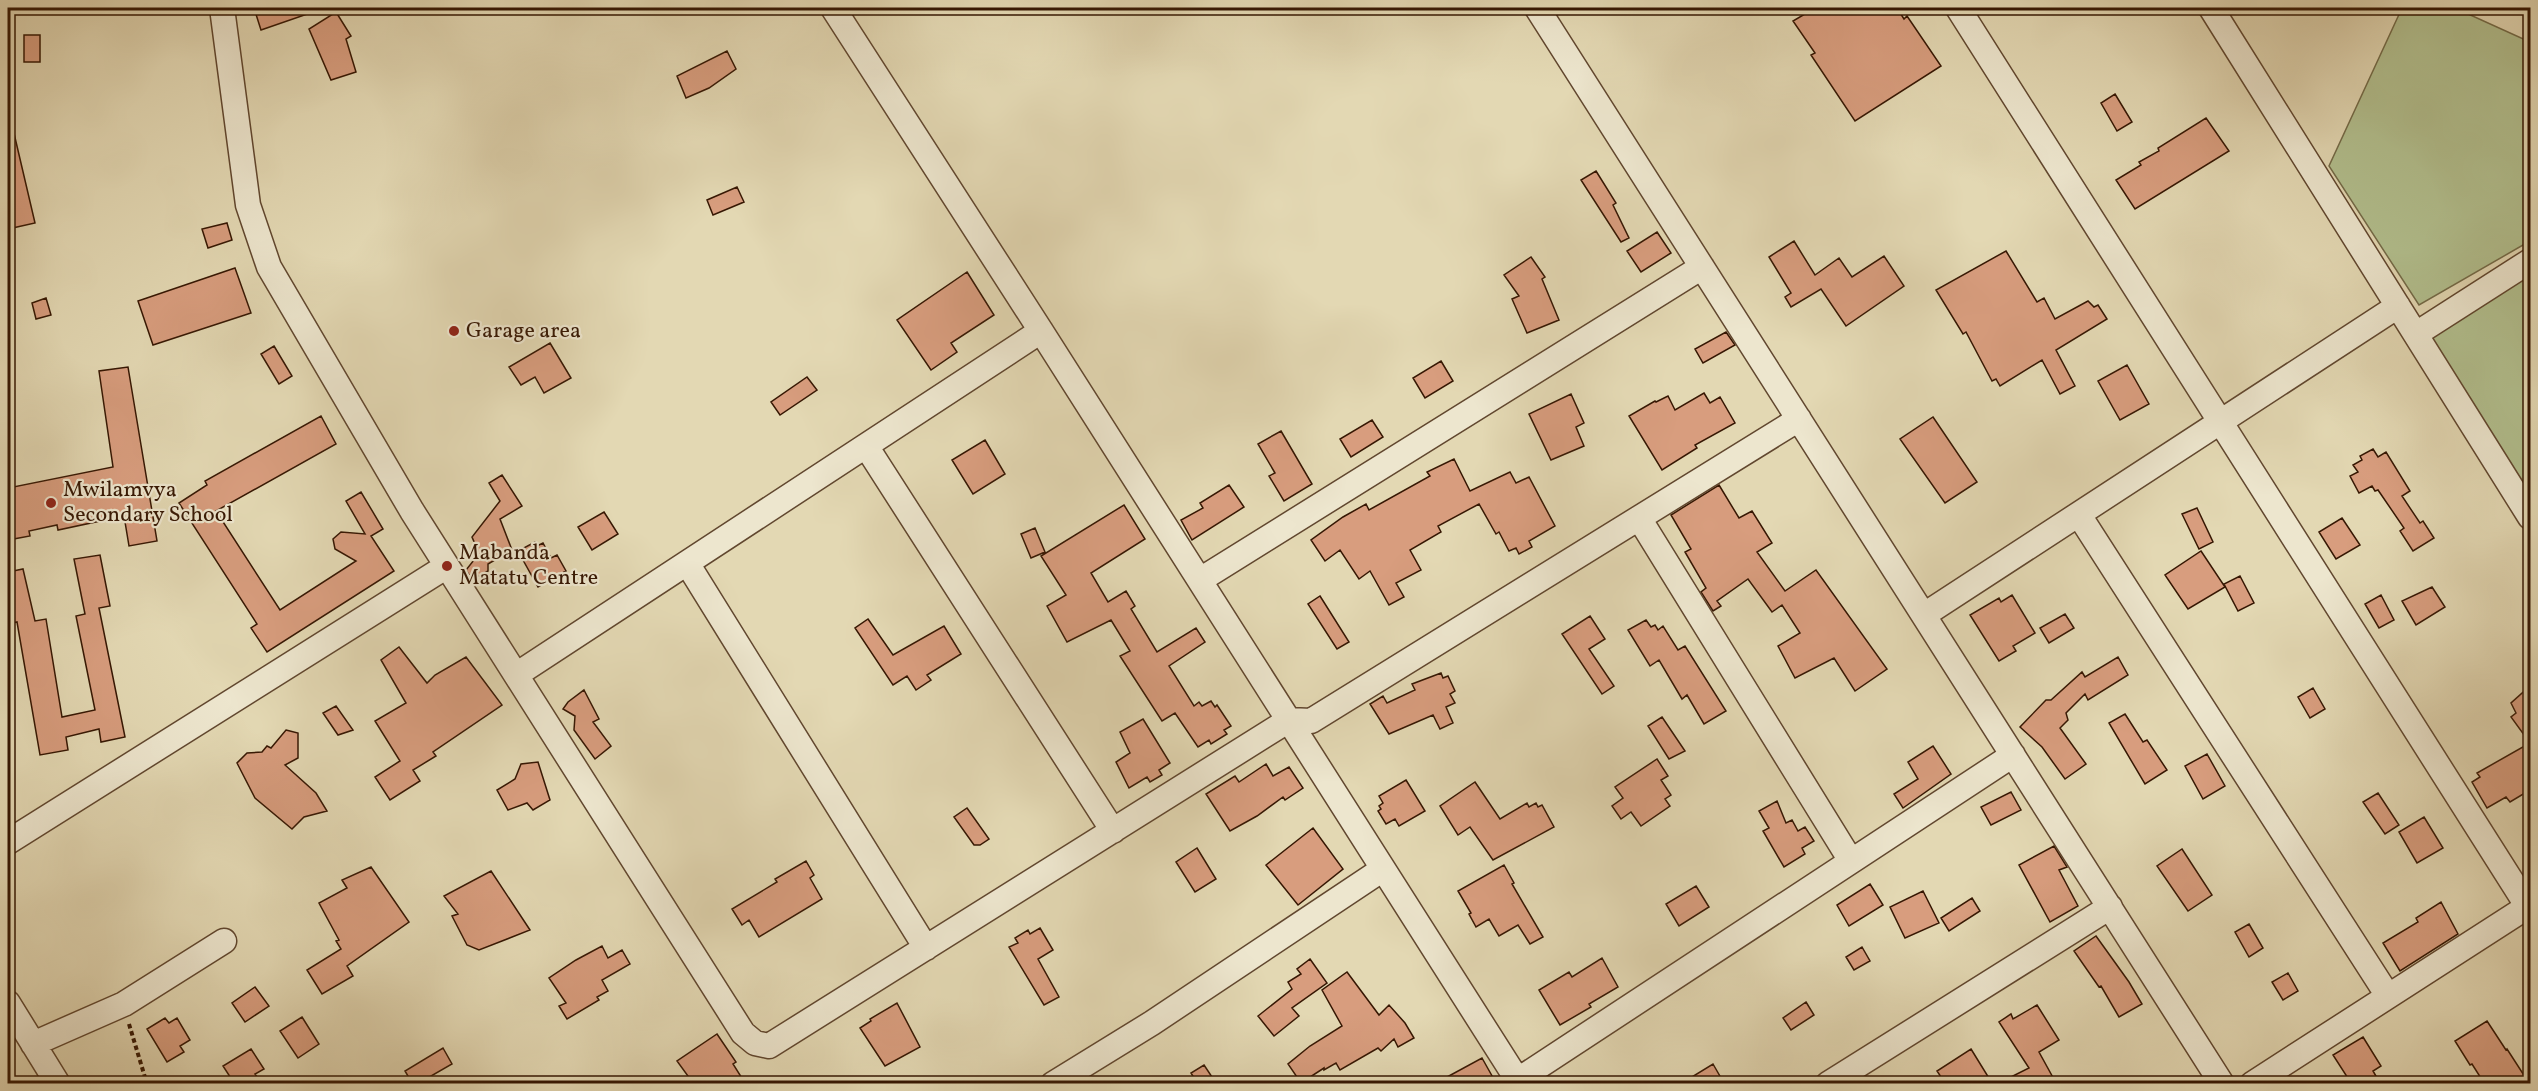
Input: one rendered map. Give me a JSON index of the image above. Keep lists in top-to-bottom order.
{
  "places": ["Garage area", "Mwilamvya Secondary School", "Mabanda Matatu Centre"]
}
